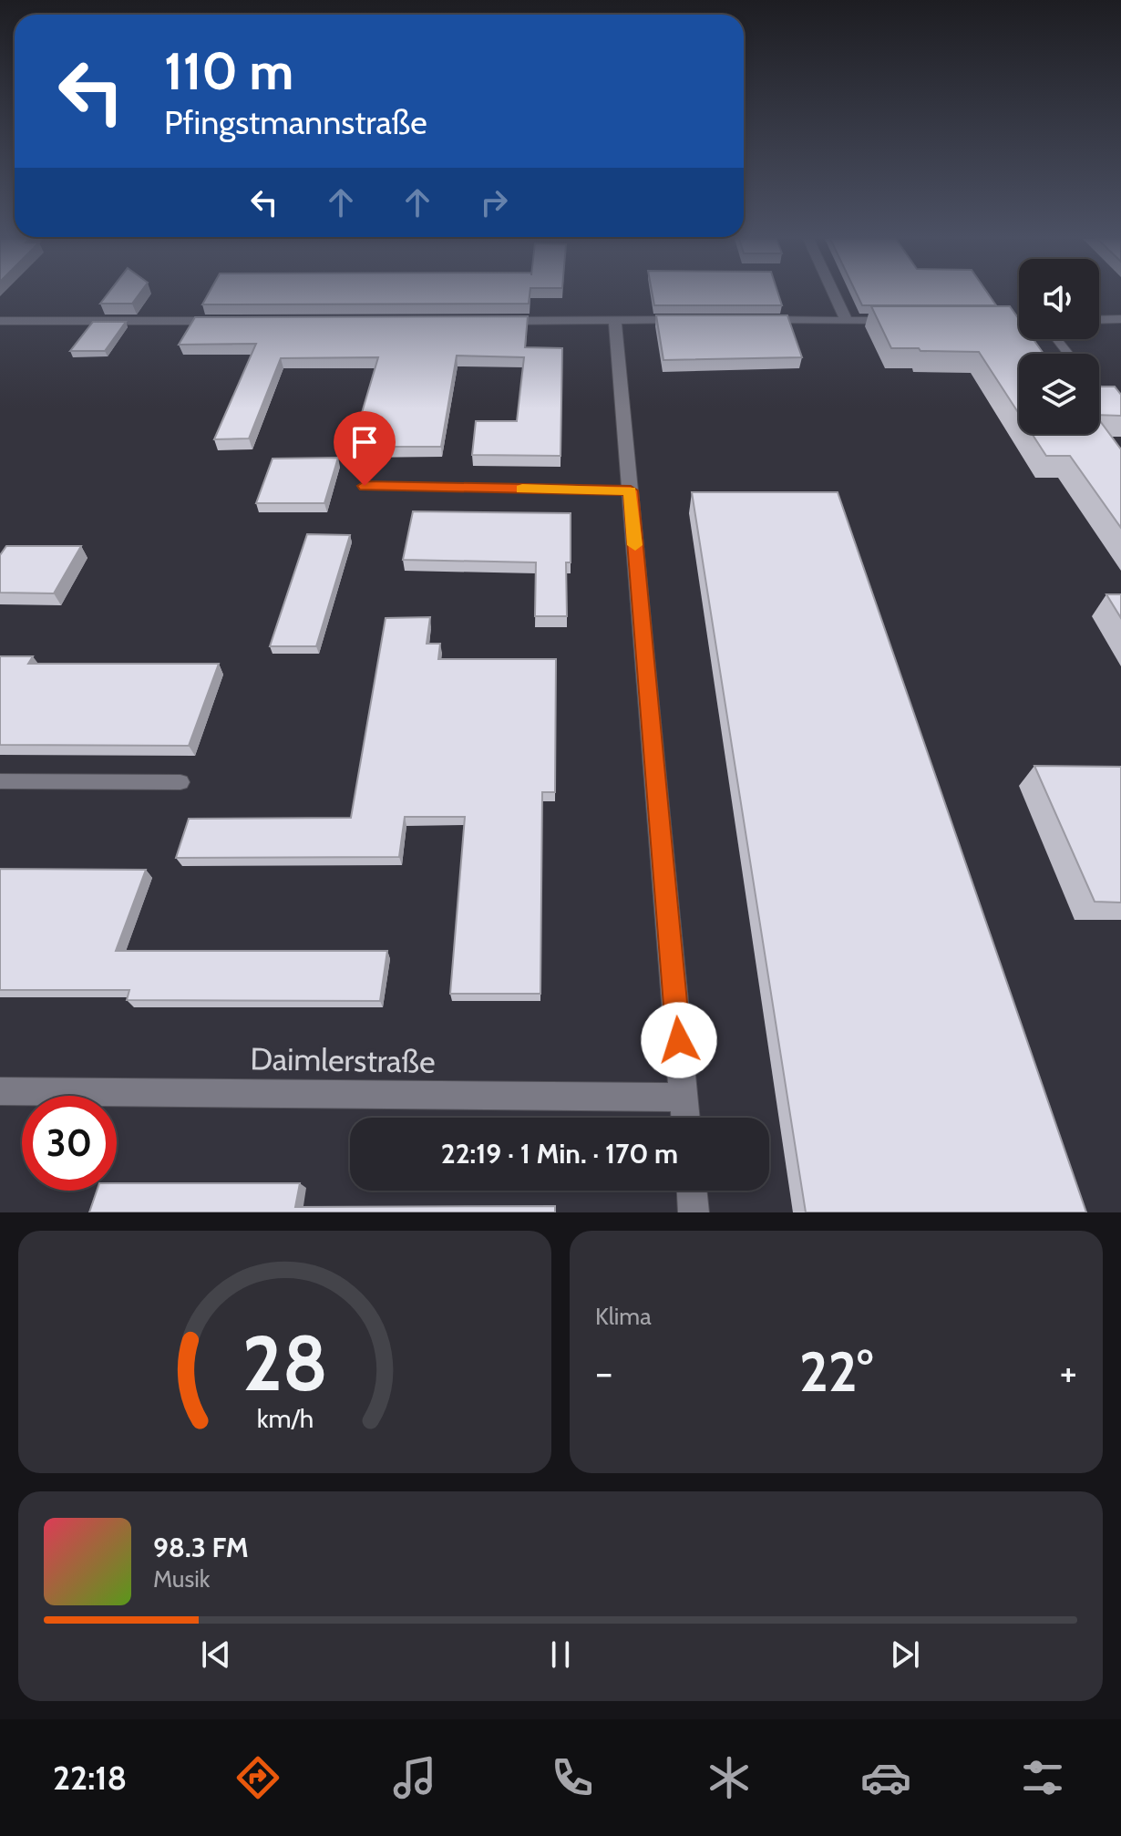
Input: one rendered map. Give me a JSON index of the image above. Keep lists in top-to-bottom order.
{
  "streets": {
    "street": ["Daimlerstraße"]
  },
  "page": {
    "turn": ["110 m", "Pfingstmannstraße"],
    "limit": "30",
    "trip": "22:19 · 1 Min. · 170 m",
    "tile": "Klima",
    "heat": ["−", "22°", "+"],
    "song": ["98.3 FM", "Musik"],
    "tabs": "22:18",
    "gauge": ["28", "km/h"]
  }
}
